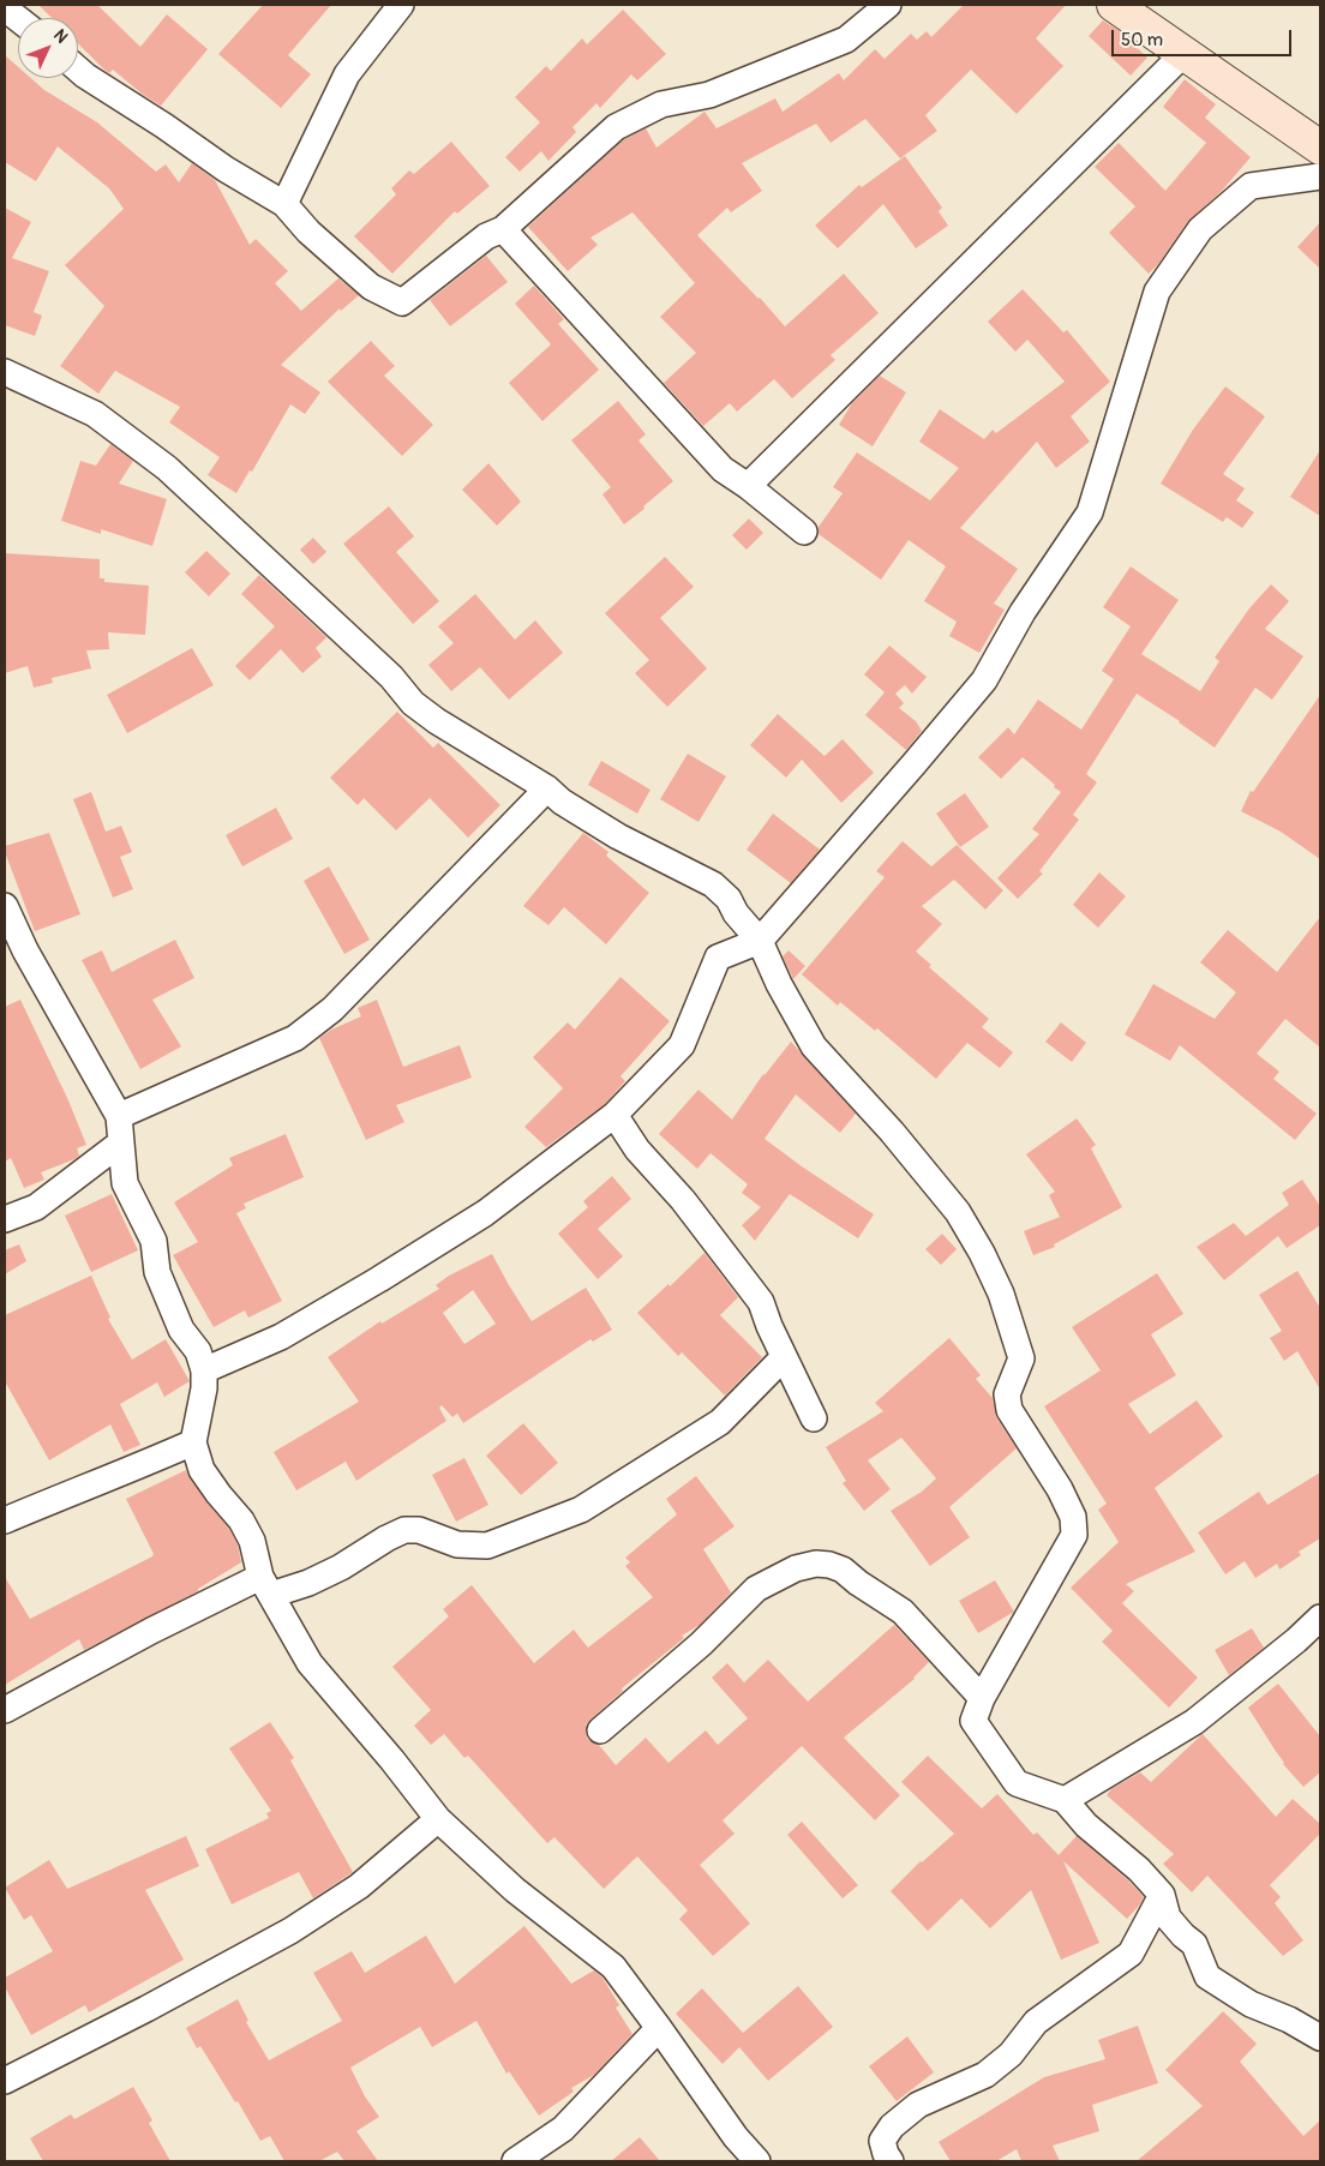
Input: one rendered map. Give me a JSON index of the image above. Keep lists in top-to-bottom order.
{
  "scale_bar": "50 m",
  "north": "top right"
}
